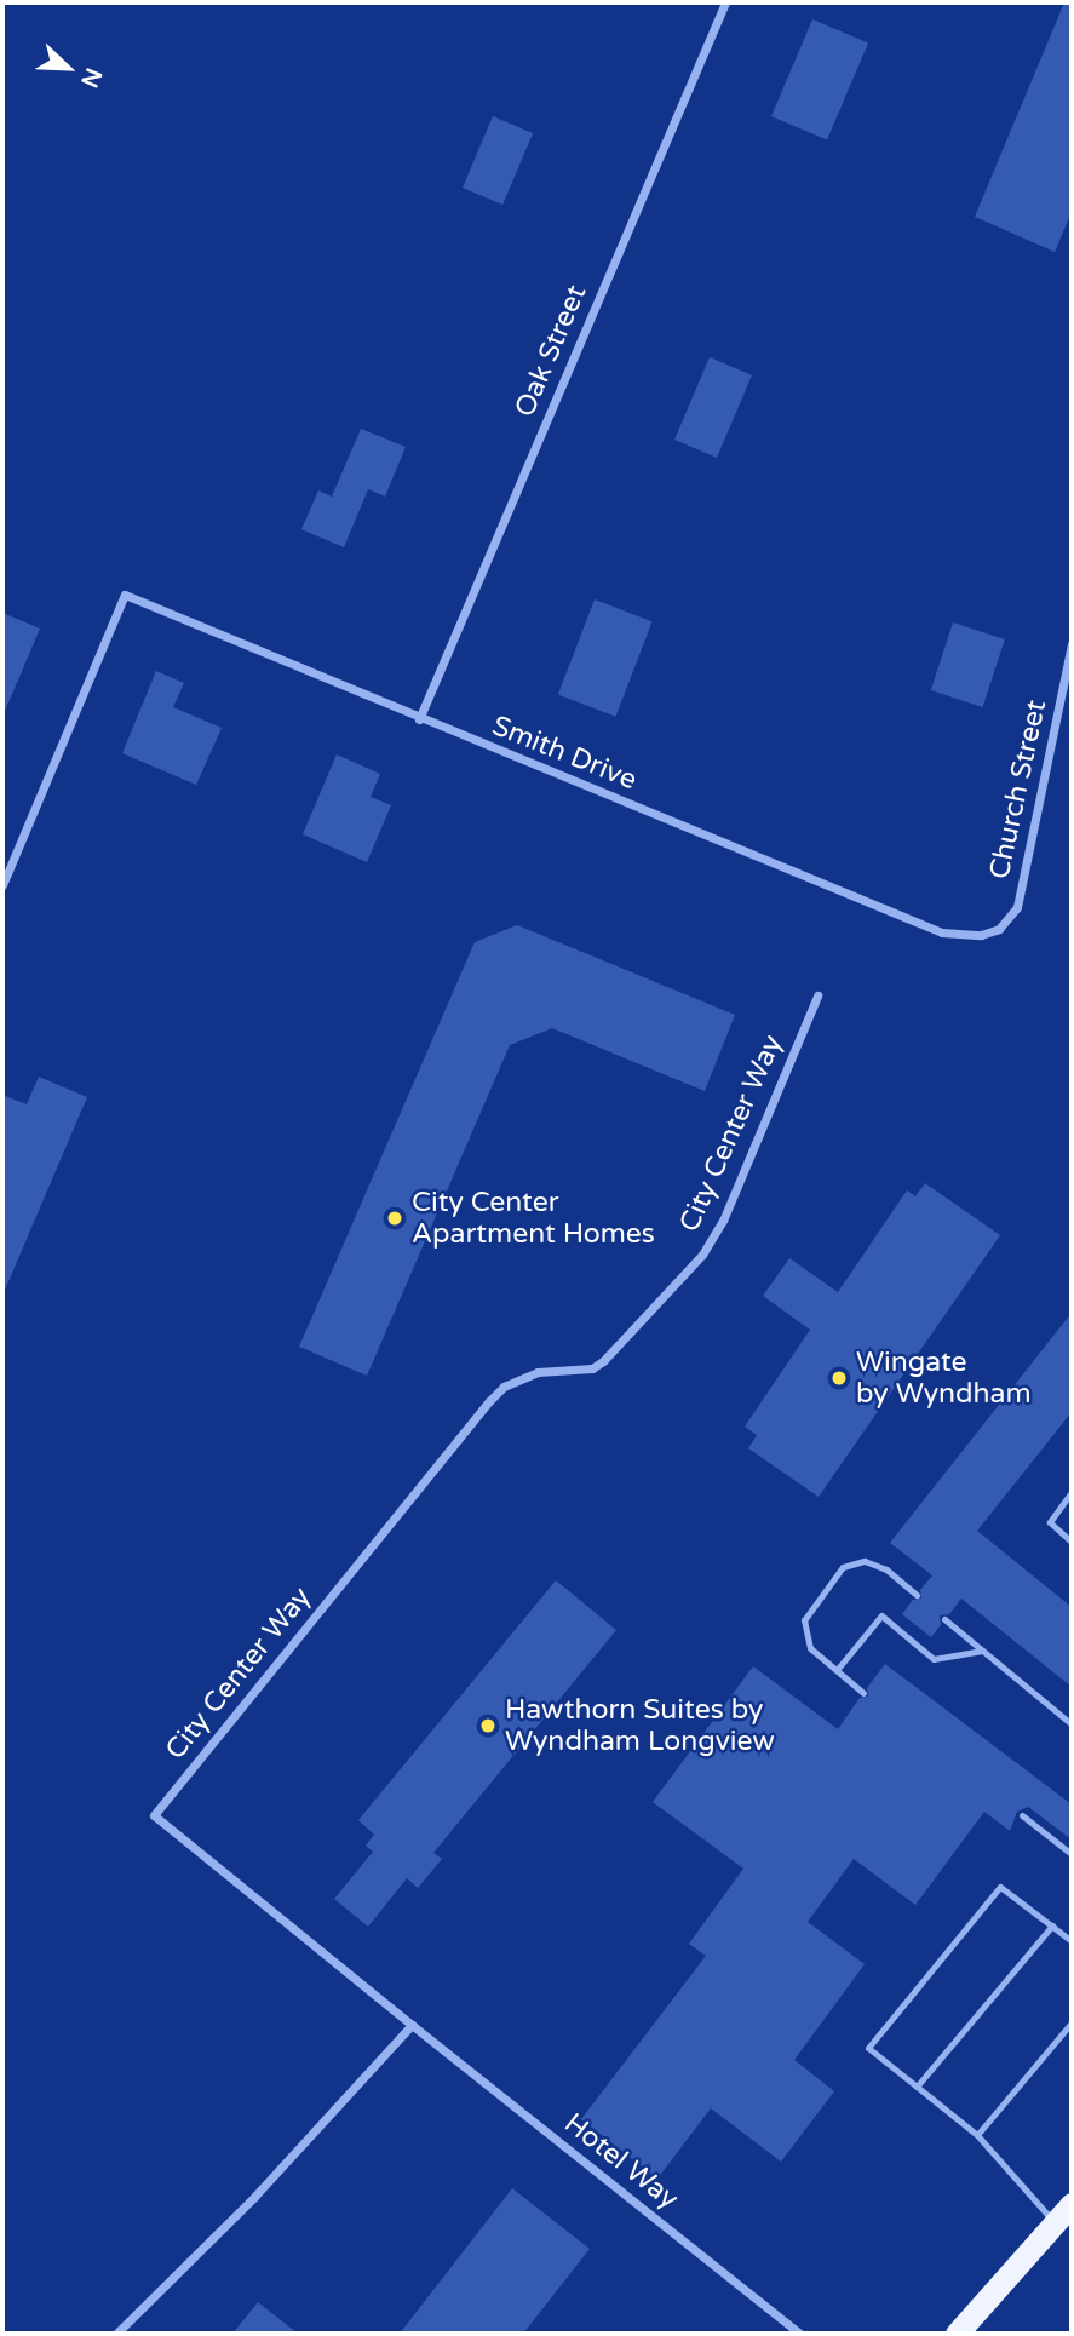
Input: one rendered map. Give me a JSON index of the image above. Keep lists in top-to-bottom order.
{
  "streets": {
    "street": [
      "Oak Street",
      "Smith Drive",
      "Church Street",
      "City Center Way",
      "Hotel Way"
    ]
  },
  "crossings": [
    ["Oak Street", "Smith Drive"],
    ["Smith Drive", "Church Street"],
    ["City Center Way", "Hotel Way"]
  ],
  "places": ["City Center Apartment Homes", "Wingate by Wyndham", "Hawthorn Suites by Wyndham Longview"],
  "north": "bottom right"
}
